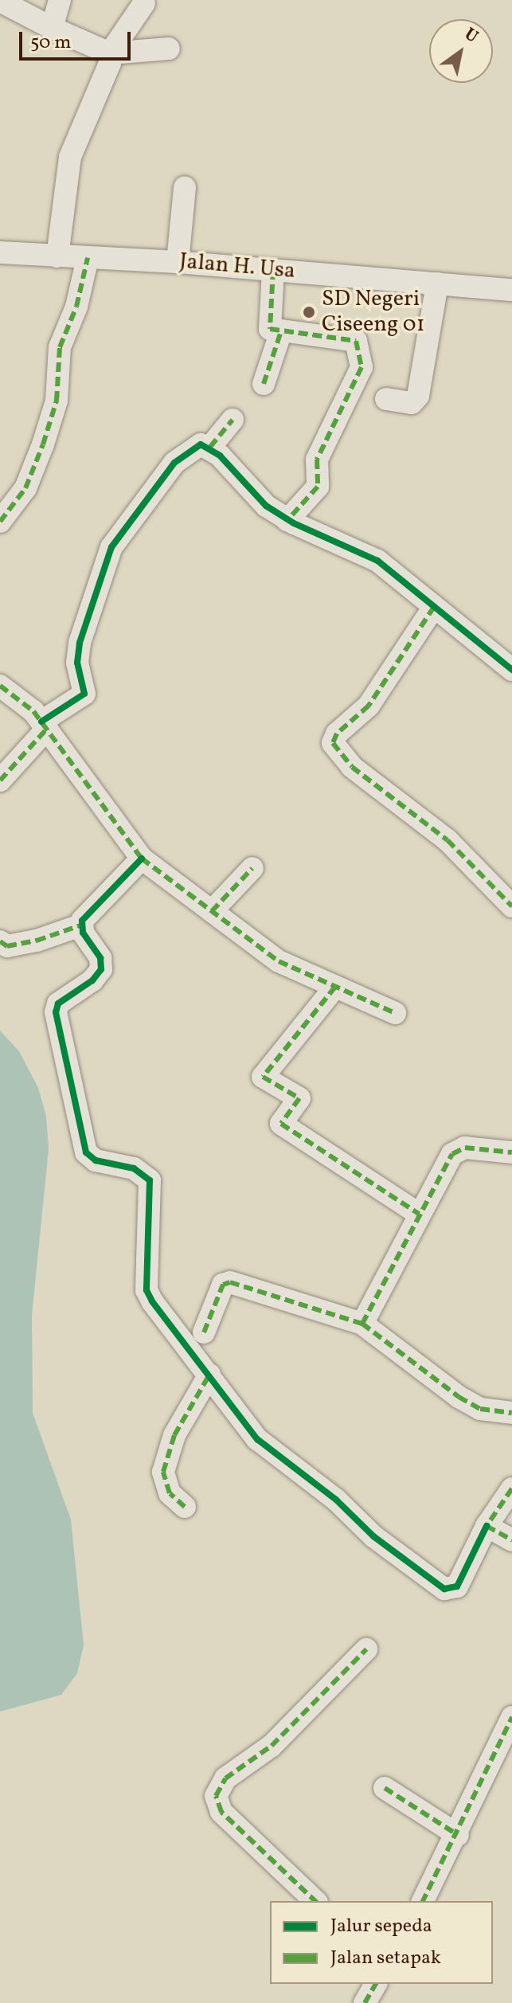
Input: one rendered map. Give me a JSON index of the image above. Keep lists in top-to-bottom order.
{
  "streets": {
    "street": ["Jalan H. Usa"]
  },
  "places": ["SD Negeri Ciseeng 01"],
  "legend": ["Jalur sepeda", "Jalan setapak"],
  "scale_bar": "50 m",
  "north": "top right"
}
